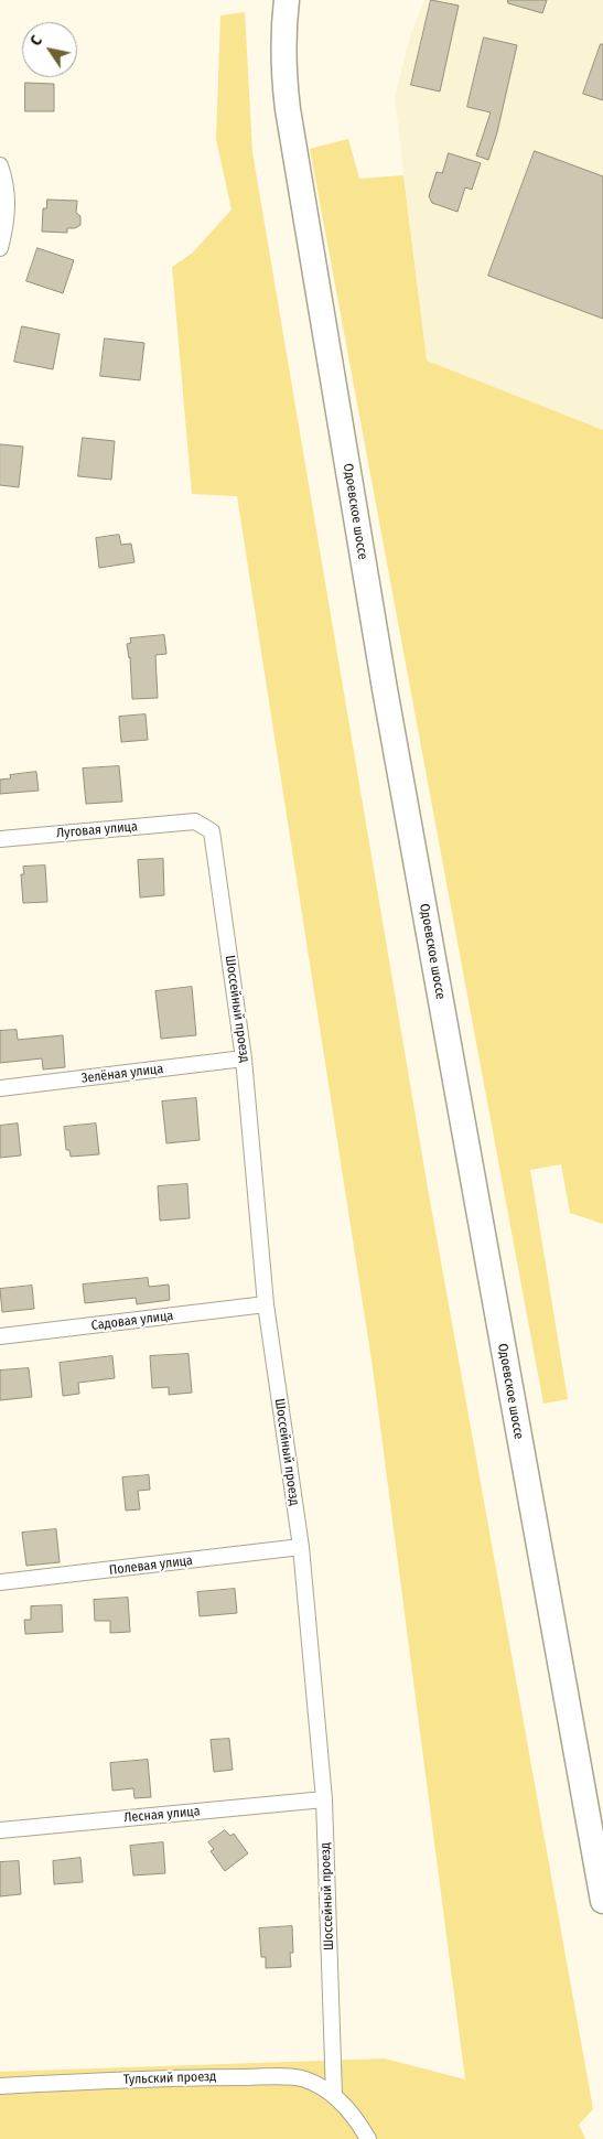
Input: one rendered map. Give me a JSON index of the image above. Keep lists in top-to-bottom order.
{
  "streets": {
    "main road": ["Одоевское шоссе"],
    "street": [
      "Луговая улица",
      "Шоссейный проезд",
      "Зелёная улица",
      "Садовая улица",
      "Полевая улица",
      "Лесная улица",
      "Тульский проезд"
    ]
  },
  "crossings": [
    ["Луговая улица", "Шоссейный проезд"],
    ["Шоссейный проезд", "Зелёная улица"],
    ["Шоссейный проезд", "Садовая улица"],
    ["Шоссейный проезд", "Полевая улица"],
    ["Шоссейный проезд", "Лесная улица"],
    ["Шоссейный проезд", "Тульский проезд"]
  ],
  "north": "top left"
}
